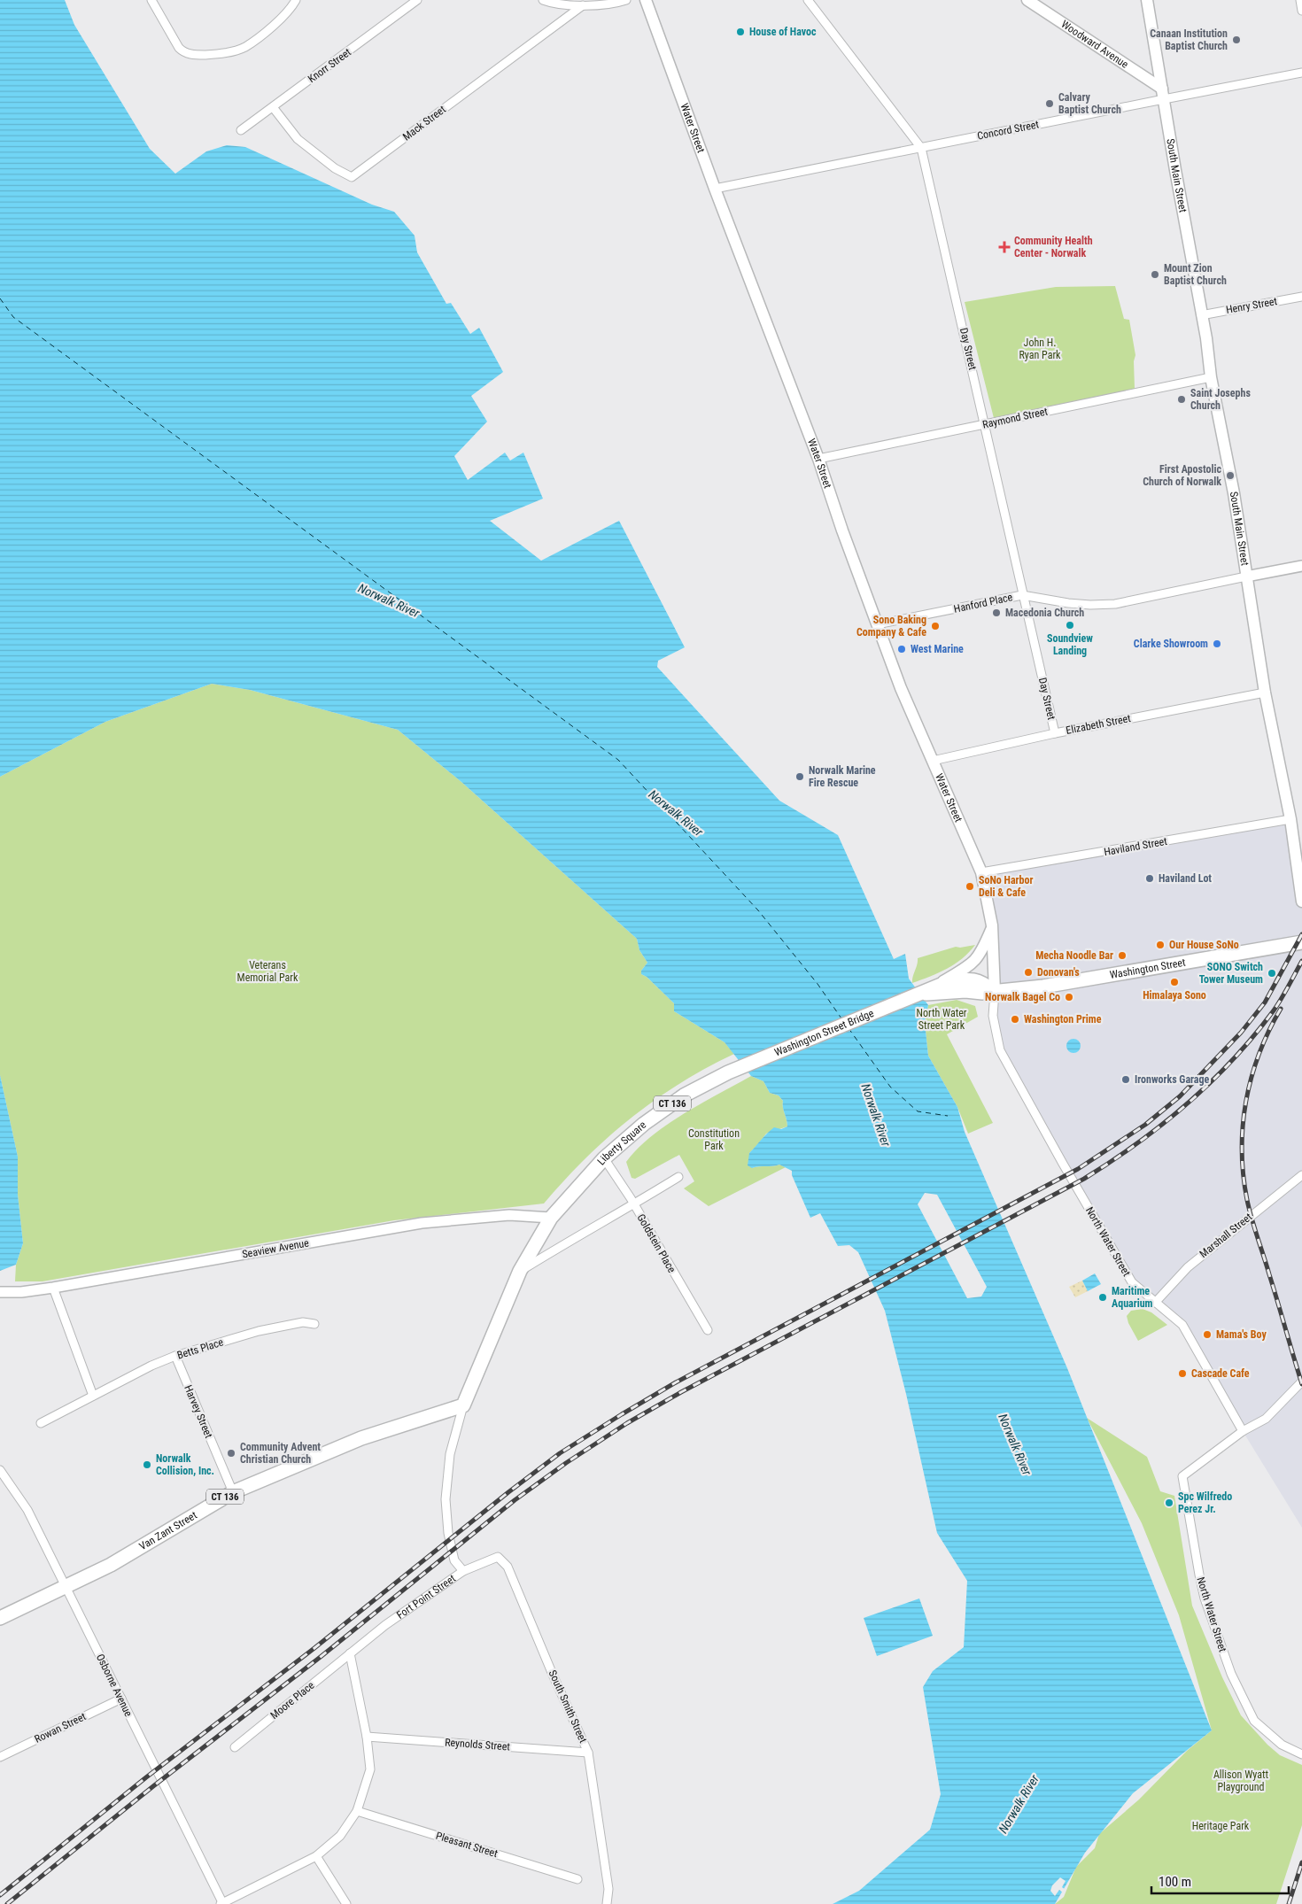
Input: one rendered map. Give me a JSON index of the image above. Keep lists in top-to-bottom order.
{
  "streets": {
    "main road": [
      "Woodward Avenue",
      "Water Street",
      "South Main Street",
      "Washington Street",
      "Washington Street Bridge",
      "CT 136",
      "Liberty Square",
      "Van Zant Street",
      "Fort Point Street"
    ],
    "street": [
      "Knorr Street",
      "Mack Street",
      "Concord Street",
      "Henry Street",
      "Day Street",
      "Raymond Street",
      "Hanford Place",
      "Elizabeth Street",
      "Haviland Street",
      "Marshall Street",
      "North Water Street",
      "Goldstein Place",
      "Seaview Avenue",
      "Betts Place",
      "Harvey Street",
      "Osborne Avenue",
      "Moore Place",
      "South Smith Street",
      "Rowan Street",
      "Reynolds Street",
      "Pleasant Street"
    ]
  },
  "crossings": [
    ["Woodward Avenue", "Concord Street"],
    ["Woodward Avenue", "South Main Street"],
    ["Knorr Street", "Mack Street"],
    ["Water Street", "Concord Street"],
    ["Water Street", "Raymond Street"],
    ["Water Street", "Hanford Place"],
    ["Water Street", "Elizabeth Street"],
    ["Water Street", "Haviland Street"],
    ["Water Street", "Washington Street"],
    ["Water Street", "CT 136"],
    ["Water Street", "North Water Street"],
    ["Concord Street", "South Main Street"],
    ["Concord Street", "Day Street"],
    ["South Main Street", "Henry Street"],
    ["South Main Street", "Raymond Street"],
    ["South Main Street", "Hanford Place"],
    ["South Main Street", "Elizabeth Street"],
    ["South Main Street", "Haviland Street"],
    ["Day Street", "Raymond Street"],
    ["Day Street", "Hanford Place"],
    ["Day Street", "Elizabeth Street"],
    ["Washington Street", "Washington Street Bridge"],
    ["Washington Street", "CT 136"],
    ["Washington Street", "North Water Street"],
    ["Washington Street Bridge", "CT 136"],
    ["Washington Street Bridge", "Liberty Square"],
    ["Liberty Square", "Goldstein Place"],
    ["Liberty Square", "Seaview Avenue"],
    ["Liberty Square", "Fort Point Street"],
    ["Marshall Street", "North Water Street"],
    ["Seaview Avenue", "Fort Point Street"],
    ["Betts Place", "Harvey Street"],
    ["Harvey Street", "Van Zant Street"],
    ["Van Zant Street", "Fort Point Street"],
    ["Van Zant Street", "Osborne Avenue"],
    ["Fort Point Street", "Moore Place"],
    ["Fort Point Street", "South Smith Street"],
    ["Osborne Avenue", "Rowan Street"],
    ["South Smith Street", "Reynolds Street"]
  ],
  "water": ["Norwalk River"],
  "parks": [
    "John H. Ryan Park",
    "Veterans Memorial Park",
    "North Water Street Park",
    "Constitution Park",
    "Allison Wyatt Playground",
    "Heritage Park"
  ],
  "places": {
    "other": [
      "House of Havoc",
      "Canaan Institution Baptist Church",
      "Calvary Baptist Church",
      "Mount Zion Baptist Church",
      "Saint Josephs Church",
      "First Apostolic Church of Norwalk",
      "Macedonia Church",
      "Soundview Landing",
      "Sono Baking Company & Cafe",
      "Clarke Showroom",
      "West Marine",
      "Norwalk Marine Fire Rescue",
      "Haviland Lot",
      "SoNo Harbor Deli & Cafe",
      "Our House SoNo",
      "Mecha Noodle Bar",
      "Donovan's",
      "SONO Switch Tower Museum",
      "Himalaya Sono",
      "Norwalk Bagel Co",
      "Washington Prime",
      "Ironworks Garage",
      "Maritime Aquarium",
      "Mama's Boy",
      "Cascade Cafe",
      "Community Advent Christian Church",
      "Norwalk Collision, Inc.",
      "Spc Wilfredo Perez Jr."
    ],
    "health": ["Community Health Center - Norwalk"]
  },
  "scale_bar": "100 m"
}
